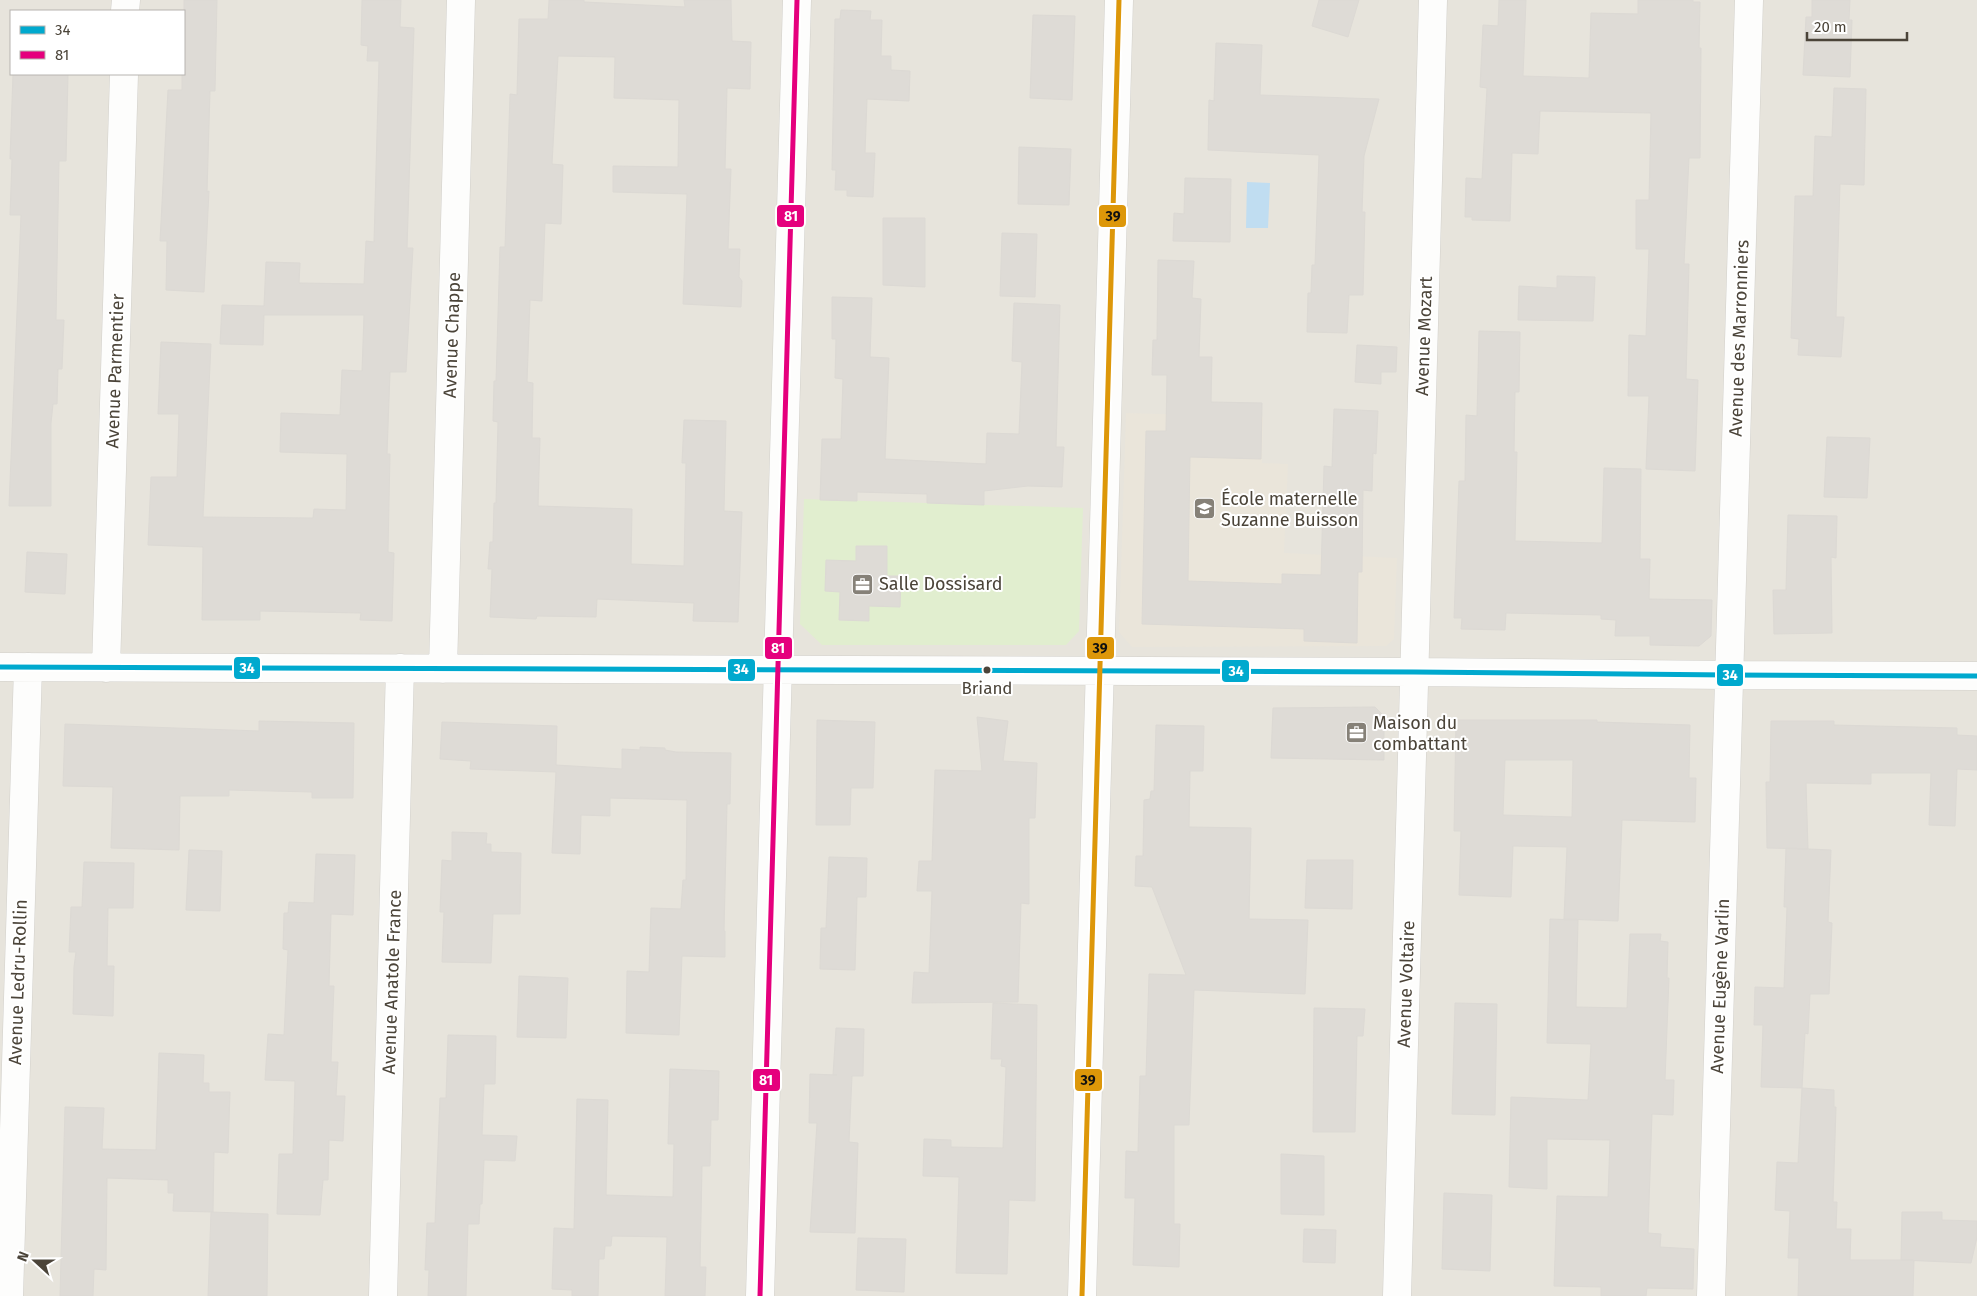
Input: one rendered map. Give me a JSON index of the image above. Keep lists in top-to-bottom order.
{
  "streets": {
    "street": [
      "Avenue Chappe",
      "Avenue Mozart",
      "Avenue des Marronniers",
      "Avenue Parmentier",
      "Avenue Ledru-Rollin",
      "Avenue Anatole France",
      "Avenue Voltaire",
      "Avenue Eugène Varlin"
    ]
  },
  "crossings": [
    ["Avenue Mozart", "Avenue Voltaire"],
    ["Avenue des Marronniers", "Avenue Eugène Varlin"]
  ],
  "places": {
    "school or university": ["École maternelle Suzanne Buisson"],
    "office": ["Salle Dossisard", "Maison du combattant"],
    "other": ["Briand"]
  },
  "lines": ["transit line 81", "transit line 39", "transit line 34"],
  "legend": ["34", "81"],
  "scale_bar": "20 m",
  "north": "left"
}
